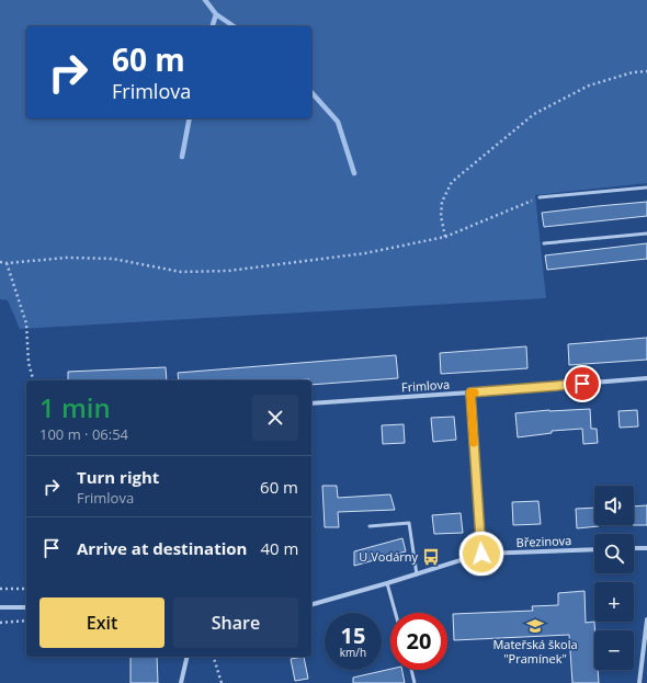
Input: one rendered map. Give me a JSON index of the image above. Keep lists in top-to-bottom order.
{
  "streets": {
    "street": ["Frimlova", "Březinova"]
  },
  "places": {
    "bus stop": ["U Vodárny"],
    "school or university": ["Mateřská škola \"Pramínek\""]
  },
  "page": {
    "turn": ["60 m", "Frimlova"],
    "heading": ["1 min", "100 m · 06:54"],
    "list": [
      {
        "name": "Turn right",
        "note": "Frimlova",
        "value": "60 m"
      },
      {
        "name": "Arrive at destination",
        "value": "40 m"
      }
    ],
    "map_buttons": ["+", "−"],
    "buttons": ["Exit", "Share"],
    "speed": "15 km/h",
    "limit": "20"
  }
}
